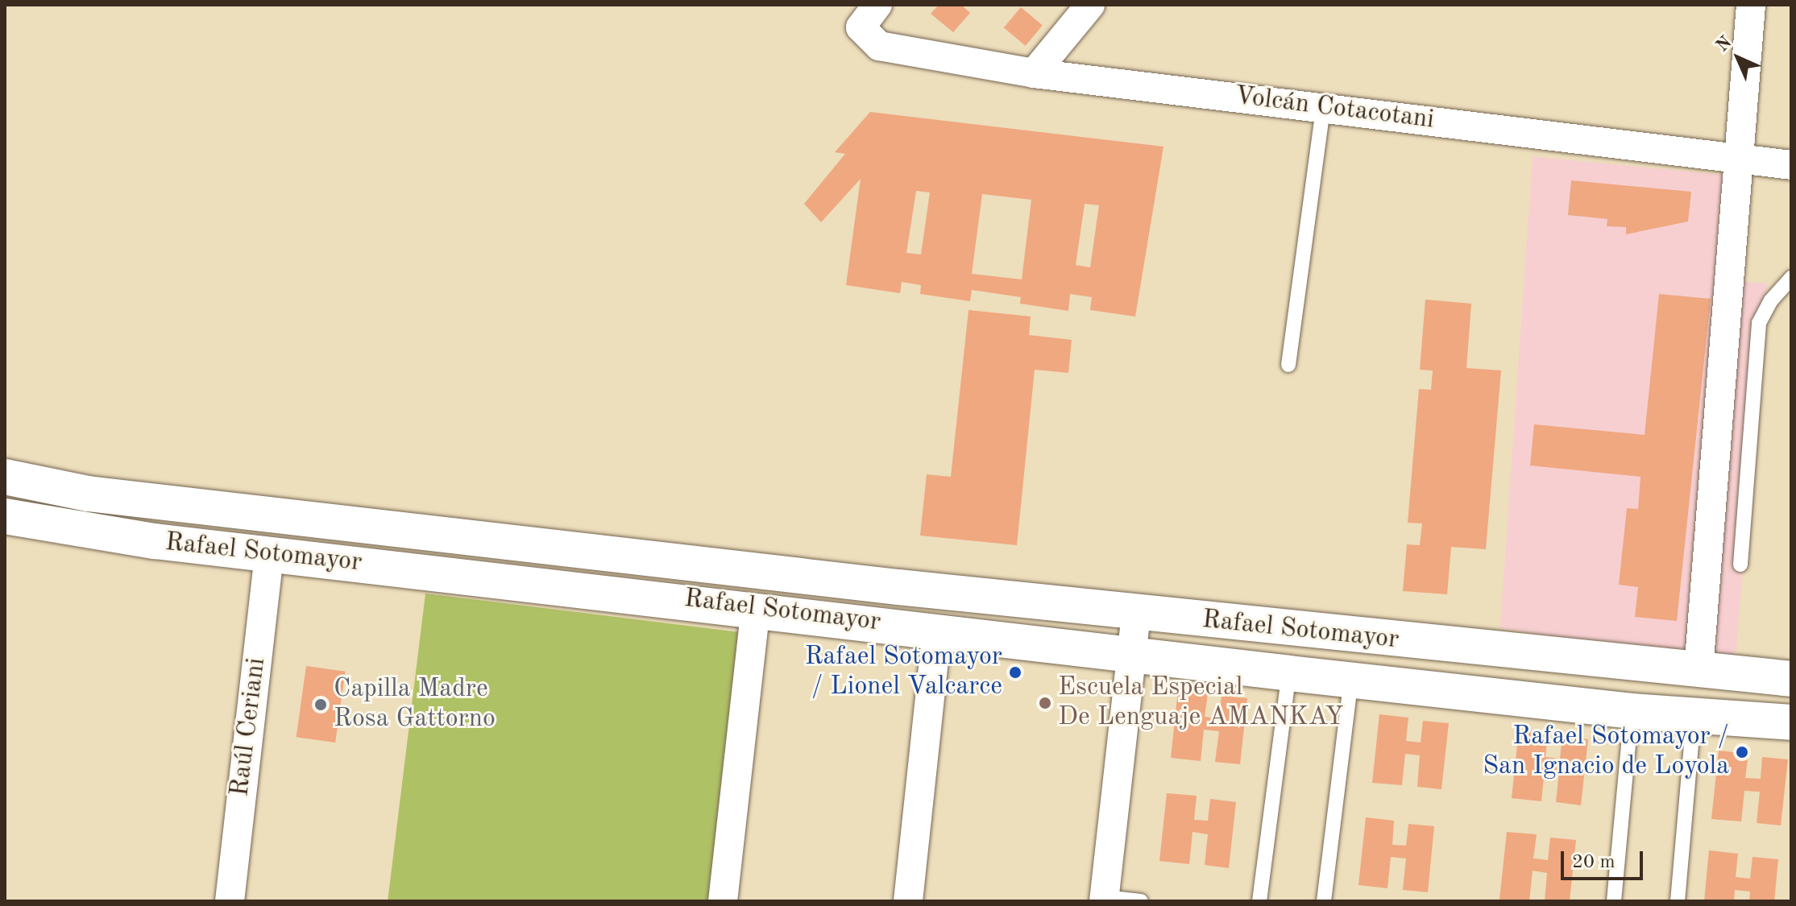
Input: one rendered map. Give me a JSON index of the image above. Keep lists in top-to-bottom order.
{
  "streets": {
    "main road": ["Rafael Sotomayor"],
    "street": ["Volcán Cotacotani", "Raúl Ceriani"]
  },
  "crossings": [
    ["Rafael Sotomayor", "Raúl Ceriani"]
  ],
  "places": [
    "Rafael Sotomayor / Lionel Valcarce",
    "Escuela Especial De Lenguaje AMANKAY",
    "Capilla Madre Rosa Gattorno",
    "Rafael Sotomayor / San Ignacio de Loyola"
  ],
  "scale_bar": "20 m",
  "north": "top left"
}
